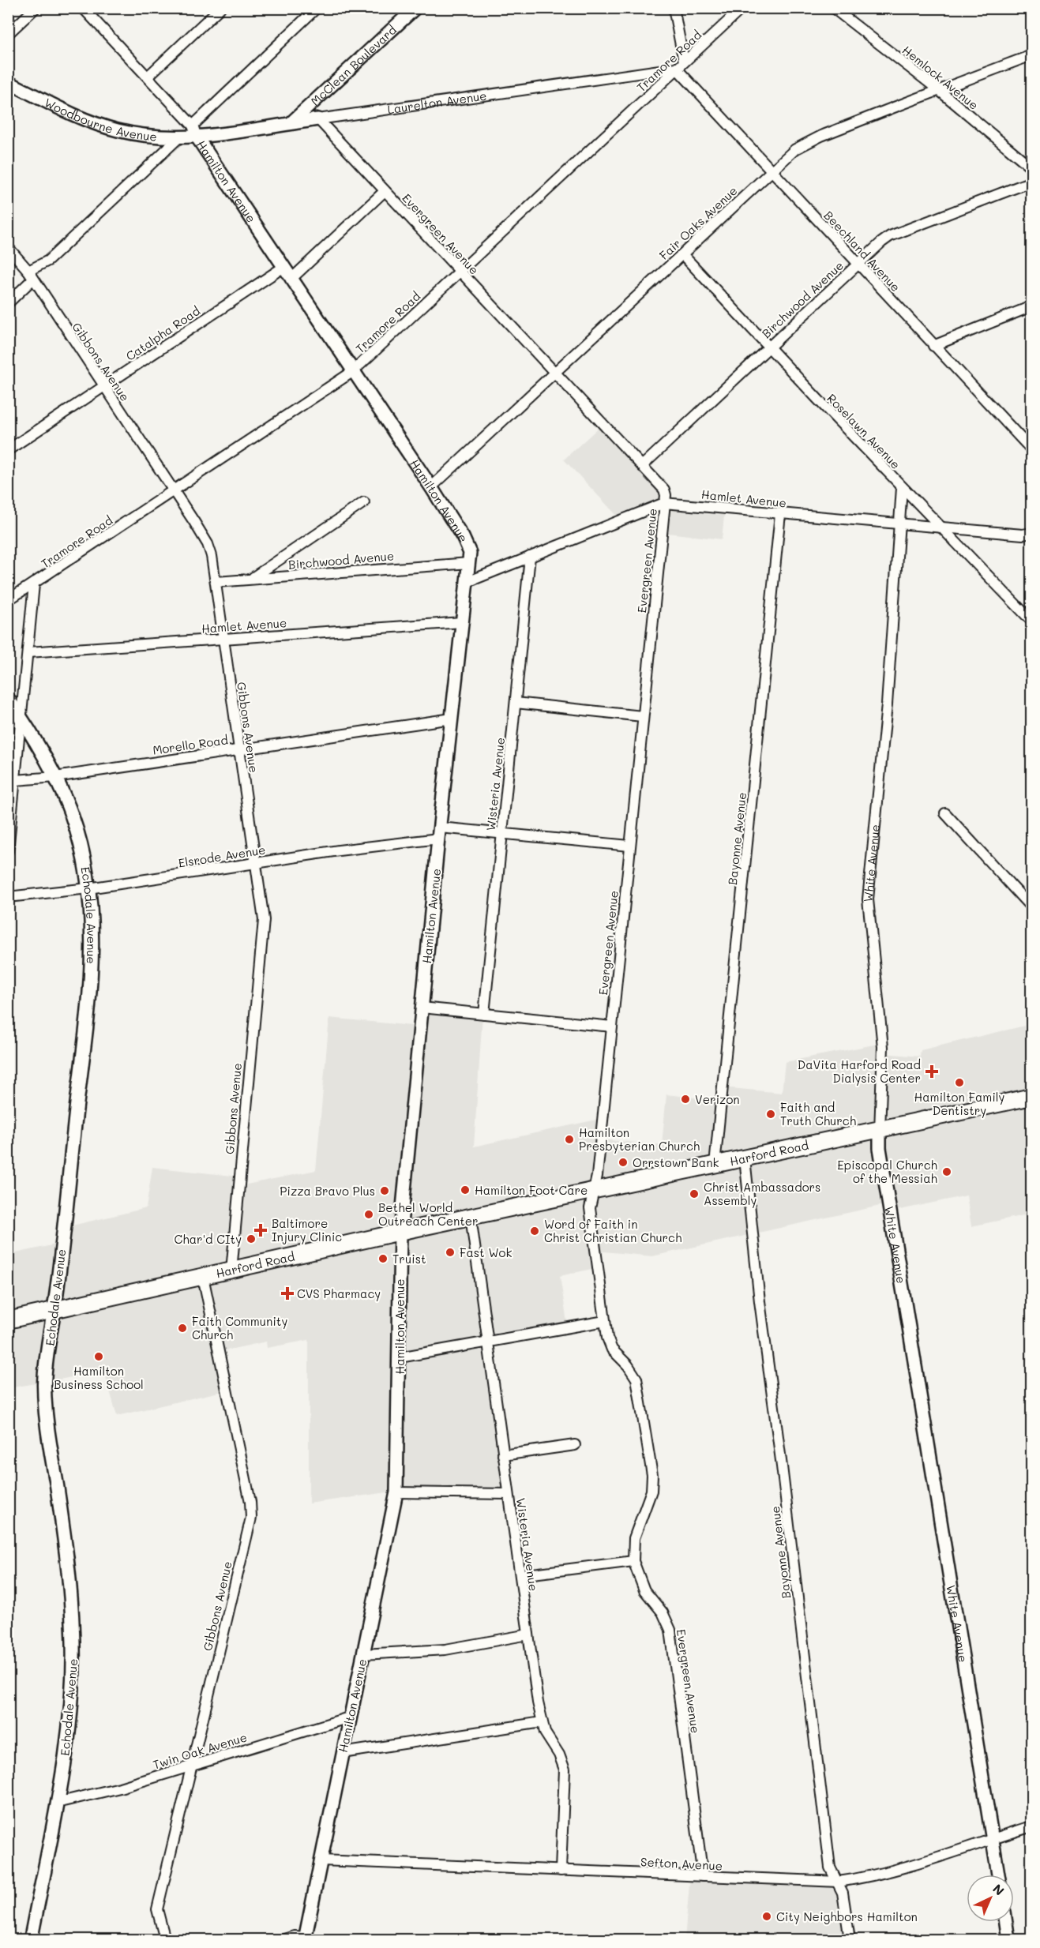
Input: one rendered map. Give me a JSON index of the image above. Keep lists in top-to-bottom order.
{
  "streets": {
    "main road": ["Echodale Avenue", "Harford Road"],
    "street": [
      "Tramore Road",
      "McClean Boulevard",
      "Hemlock Avenue",
      "Laurelton Avenue",
      "Woodbourne Avenue",
      "Hamilton Avenue",
      "Fair Oaks Avenue",
      "Evergreen Avenue",
      "Beechland Avenue",
      "Birchwood Avenue",
      "Catalpha Road",
      "Gibbons Avenue",
      "Roselawn Avenue",
      "Hamlet Avenue",
      "Morello Road",
      "Wisteria Avenue",
      "Bayonne Avenue",
      "Elsrode Avenue",
      "White Avenue",
      "Twin Oak Avenue",
      "Sefton Avenue"
    ]
  },
  "crossings": [
    ["Tramore Road", "Laurelton Avenue"],
    ["Tramore Road", "Hamilton Avenue"],
    ["Tramore Road", "Evergreen Avenue"],
    ["Tramore Road", "Beechland Avenue"],
    ["Tramore Road", "Gibbons Avenue"],
    ["McClean Boulevard", "Laurelton Avenue"],
    ["Hemlock Avenue", "Fair Oaks Avenue"],
    ["Laurelton Avenue", "Woodbourne Avenue"],
    ["Laurelton Avenue", "Hamilton Avenue"],
    ["Laurelton Avenue", "Evergreen Avenue"],
    ["Laurelton Avenue", "Beechland Avenue"],
    ["Woodbourne Avenue", "Hamilton Avenue"],
    ["Hamilton Avenue", "Fair Oaks Avenue"],
    ["Hamilton Avenue", "Birchwood Avenue"],
    ["Hamilton Avenue", "Catalpha Road"],
    ["Hamilton Avenue", "Hamlet Avenue"],
    ["Hamilton Avenue", "Morello Road"],
    ["Hamilton Avenue", "Elsrode Avenue"],
    ["Hamilton Avenue", "Harford Road"],
    ["Hamilton Avenue", "Twin Oak Avenue"],
    ["Hamilton Avenue", "Sefton Avenue"],
    ["Fair Oaks Avenue", "Evergreen Avenue"],
    ["Fair Oaks Avenue", "Beechland Avenue"],
    ["Fair Oaks Avenue", "Roselawn Avenue"],
    ["Evergreen Avenue", "Birchwood Avenue"],
    ["Evergreen Avenue", "Hamlet Avenue"],
    ["Evergreen Avenue", "Elsrode Avenue"],
    ["Evergreen Avenue", "Harford Road"],
    ["Evergreen Avenue", "Sefton Avenue"],
    ["Beechland Avenue", "Birchwood Avenue"],
    ["Birchwood Avenue", "Gibbons Avenue"],
    ["Birchwood Avenue", "Roselawn Avenue"],
    ["Catalpha Road", "Gibbons Avenue"],
    ["Gibbons Avenue", "Hamlet Avenue"],
    ["Gibbons Avenue", "Morello Road"],
    ["Gibbons Avenue", "Elsrode Avenue"],
    ["Gibbons Avenue", "Harford Road"],
    ["Gibbons Avenue", "Twin Oak Avenue"],
    ["Roselawn Avenue", "Hamlet Avenue"],
    ["Roselawn Avenue", "White Avenue"],
    ["Hamlet Avenue", "Wisteria Avenue"],
    ["Hamlet Avenue", "Bayonne Avenue"],
    ["Hamlet Avenue", "White Avenue"],
    ["Morello Road", "Echodale Avenue"],
    ["Wisteria Avenue", "Elsrode Avenue"],
    ["Wisteria Avenue", "Harford Road"],
    ["Wisteria Avenue", "Sefton Avenue"],
    ["Bayonne Avenue", "Harford Road"],
    ["Bayonne Avenue", "Sefton Avenue"],
    ["Elsrode Avenue", "Echodale Avenue"],
    ["White Avenue", "Harford Road"],
    ["White Avenue", "Sefton Avenue"],
    ["Echodale Avenue", "Harford Road"],
    ["Echodale Avenue", "Twin Oak Avenue"]
  ],
  "places": {
    "health": ["DaVita Harford Road Dialysis Center", "Baltimore Injury Clinic", "CVS Pharmacy"],
    "other": [
      "Hamilton Family Dentistry",
      "Verizon",
      "Faith and Truth Church",
      "Hamilton Presbyterian Church",
      "Orrstown Bank",
      "Episcopal Church of the Messiah",
      "Hamilton Foot Care",
      "Pizza Bravo Plus",
      "Christ Ambassadors Assembly",
      "Bethel World Outreach Center",
      "Word of Faith in Christ Christian Church",
      "Char'd CIty",
      "Fast Wok",
      "Truist",
      "Faith Community Church",
      "Hamilton Business School",
      "City Neighbors Hamilton"
    ]
  },
  "north": "top right"
}
